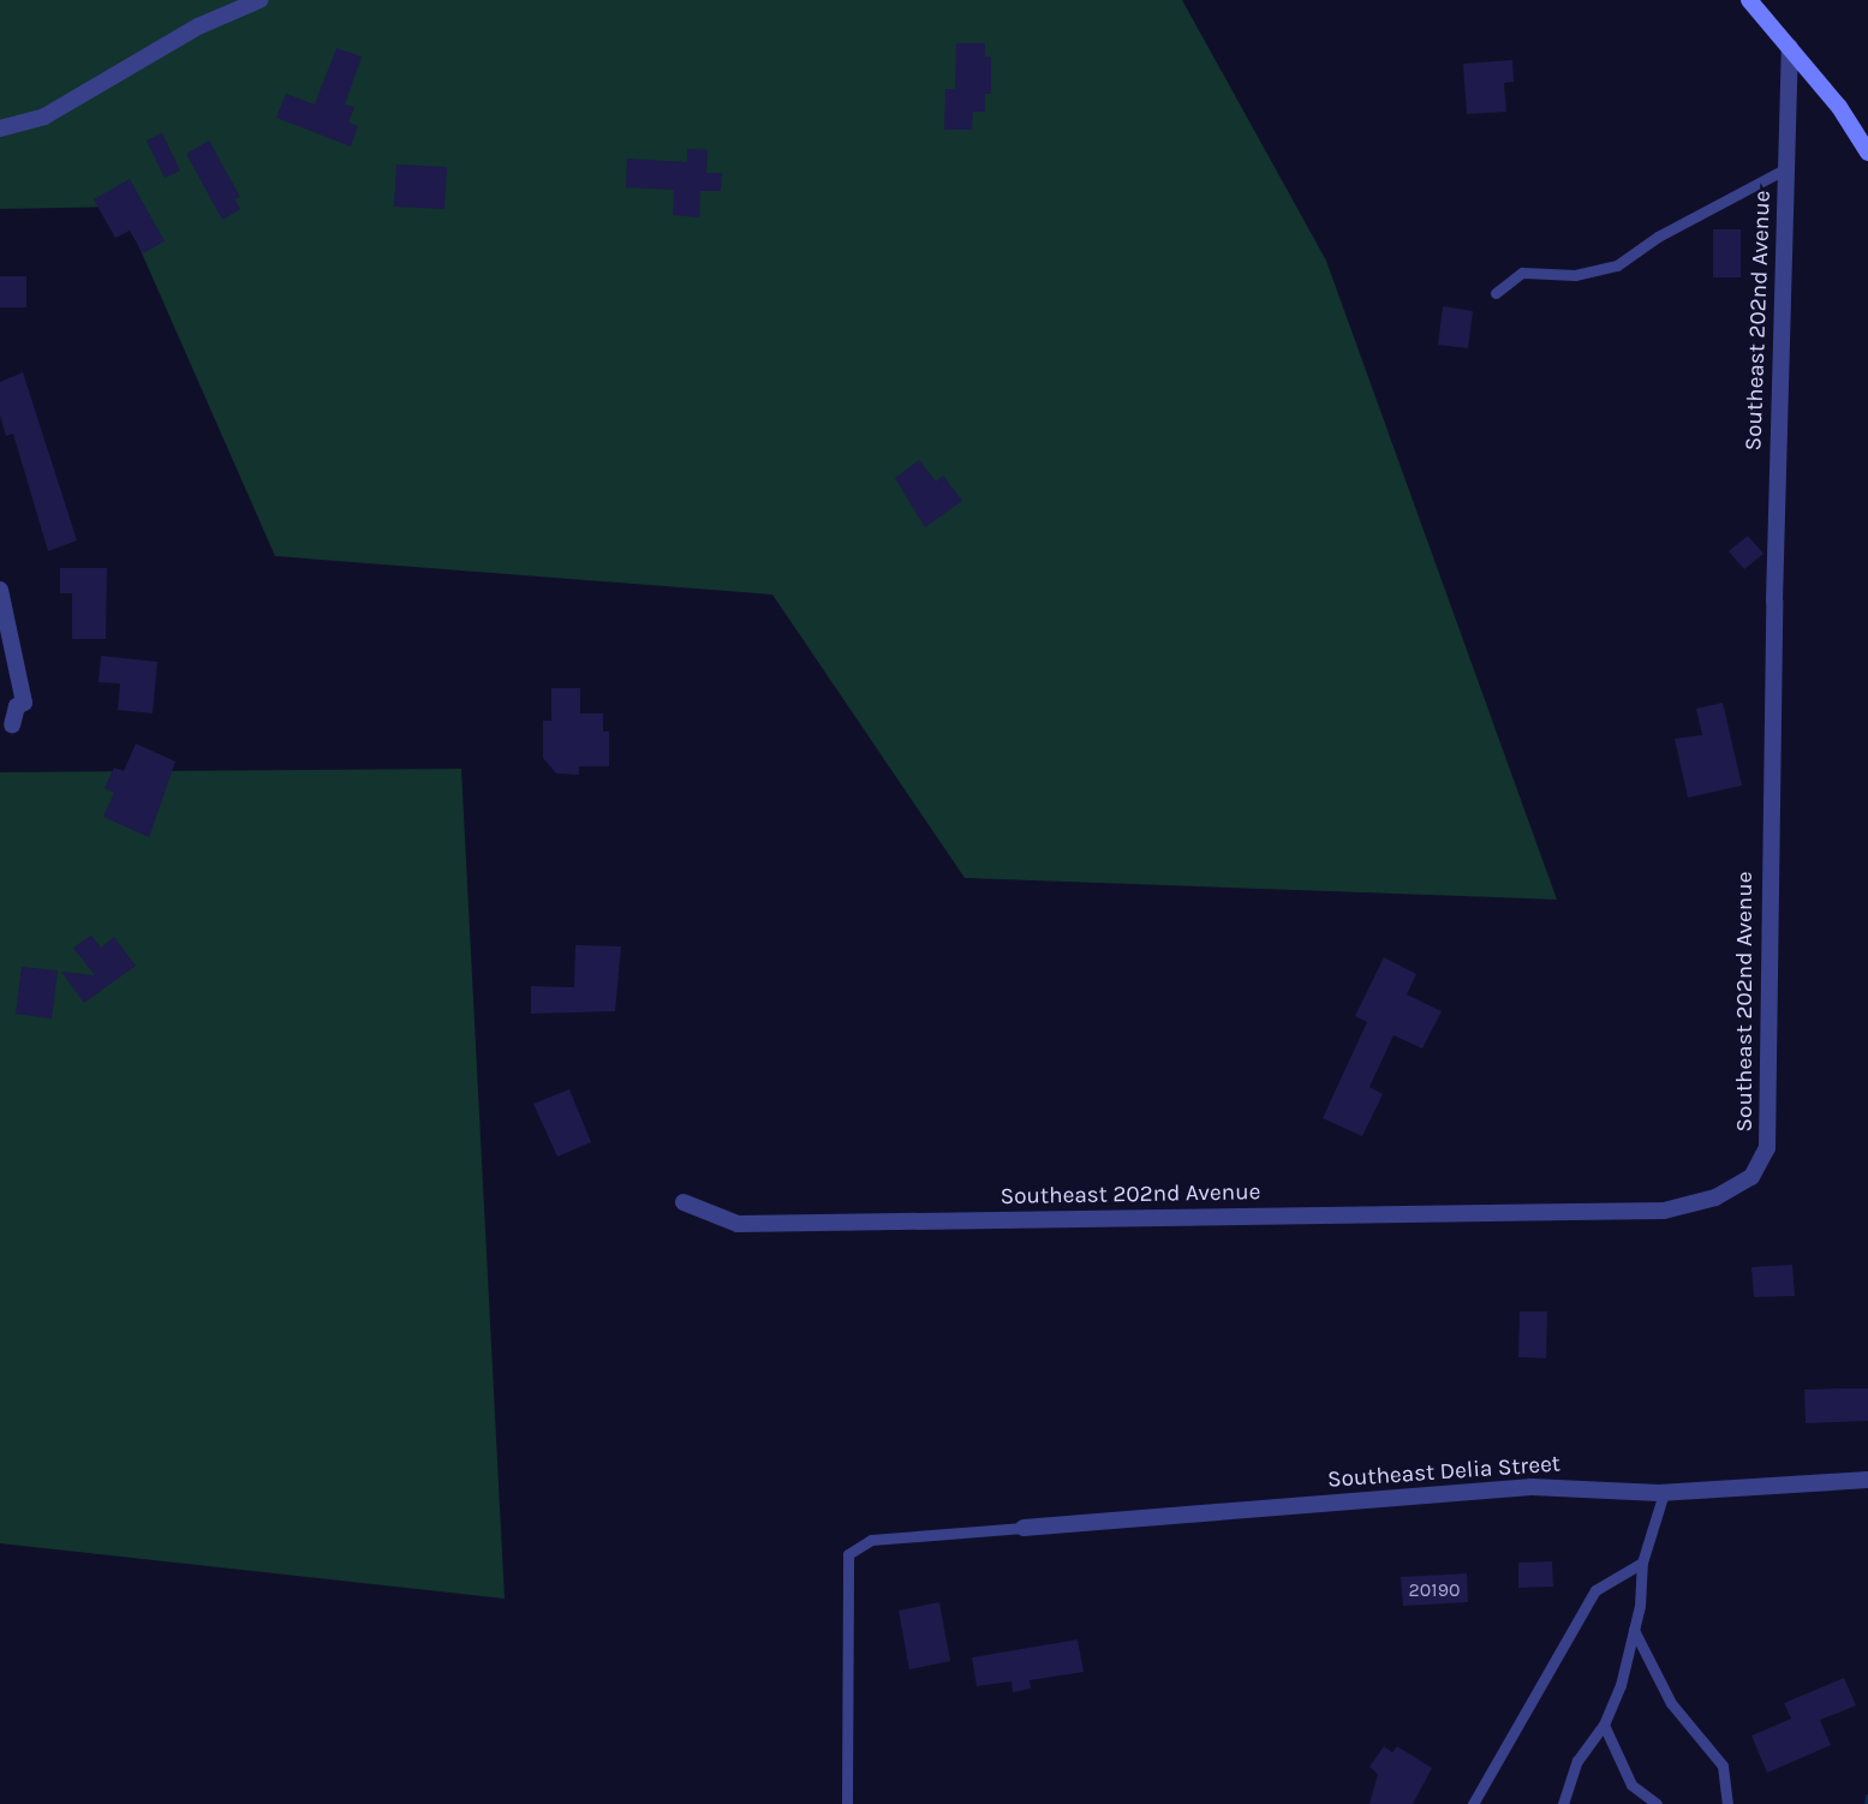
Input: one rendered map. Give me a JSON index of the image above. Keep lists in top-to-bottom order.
{
  "streets": {
    "street": ["Southeast 202nd Avenue", "Southeast Delia Street"]
  },
  "house_numbers": ["20190"]
}
